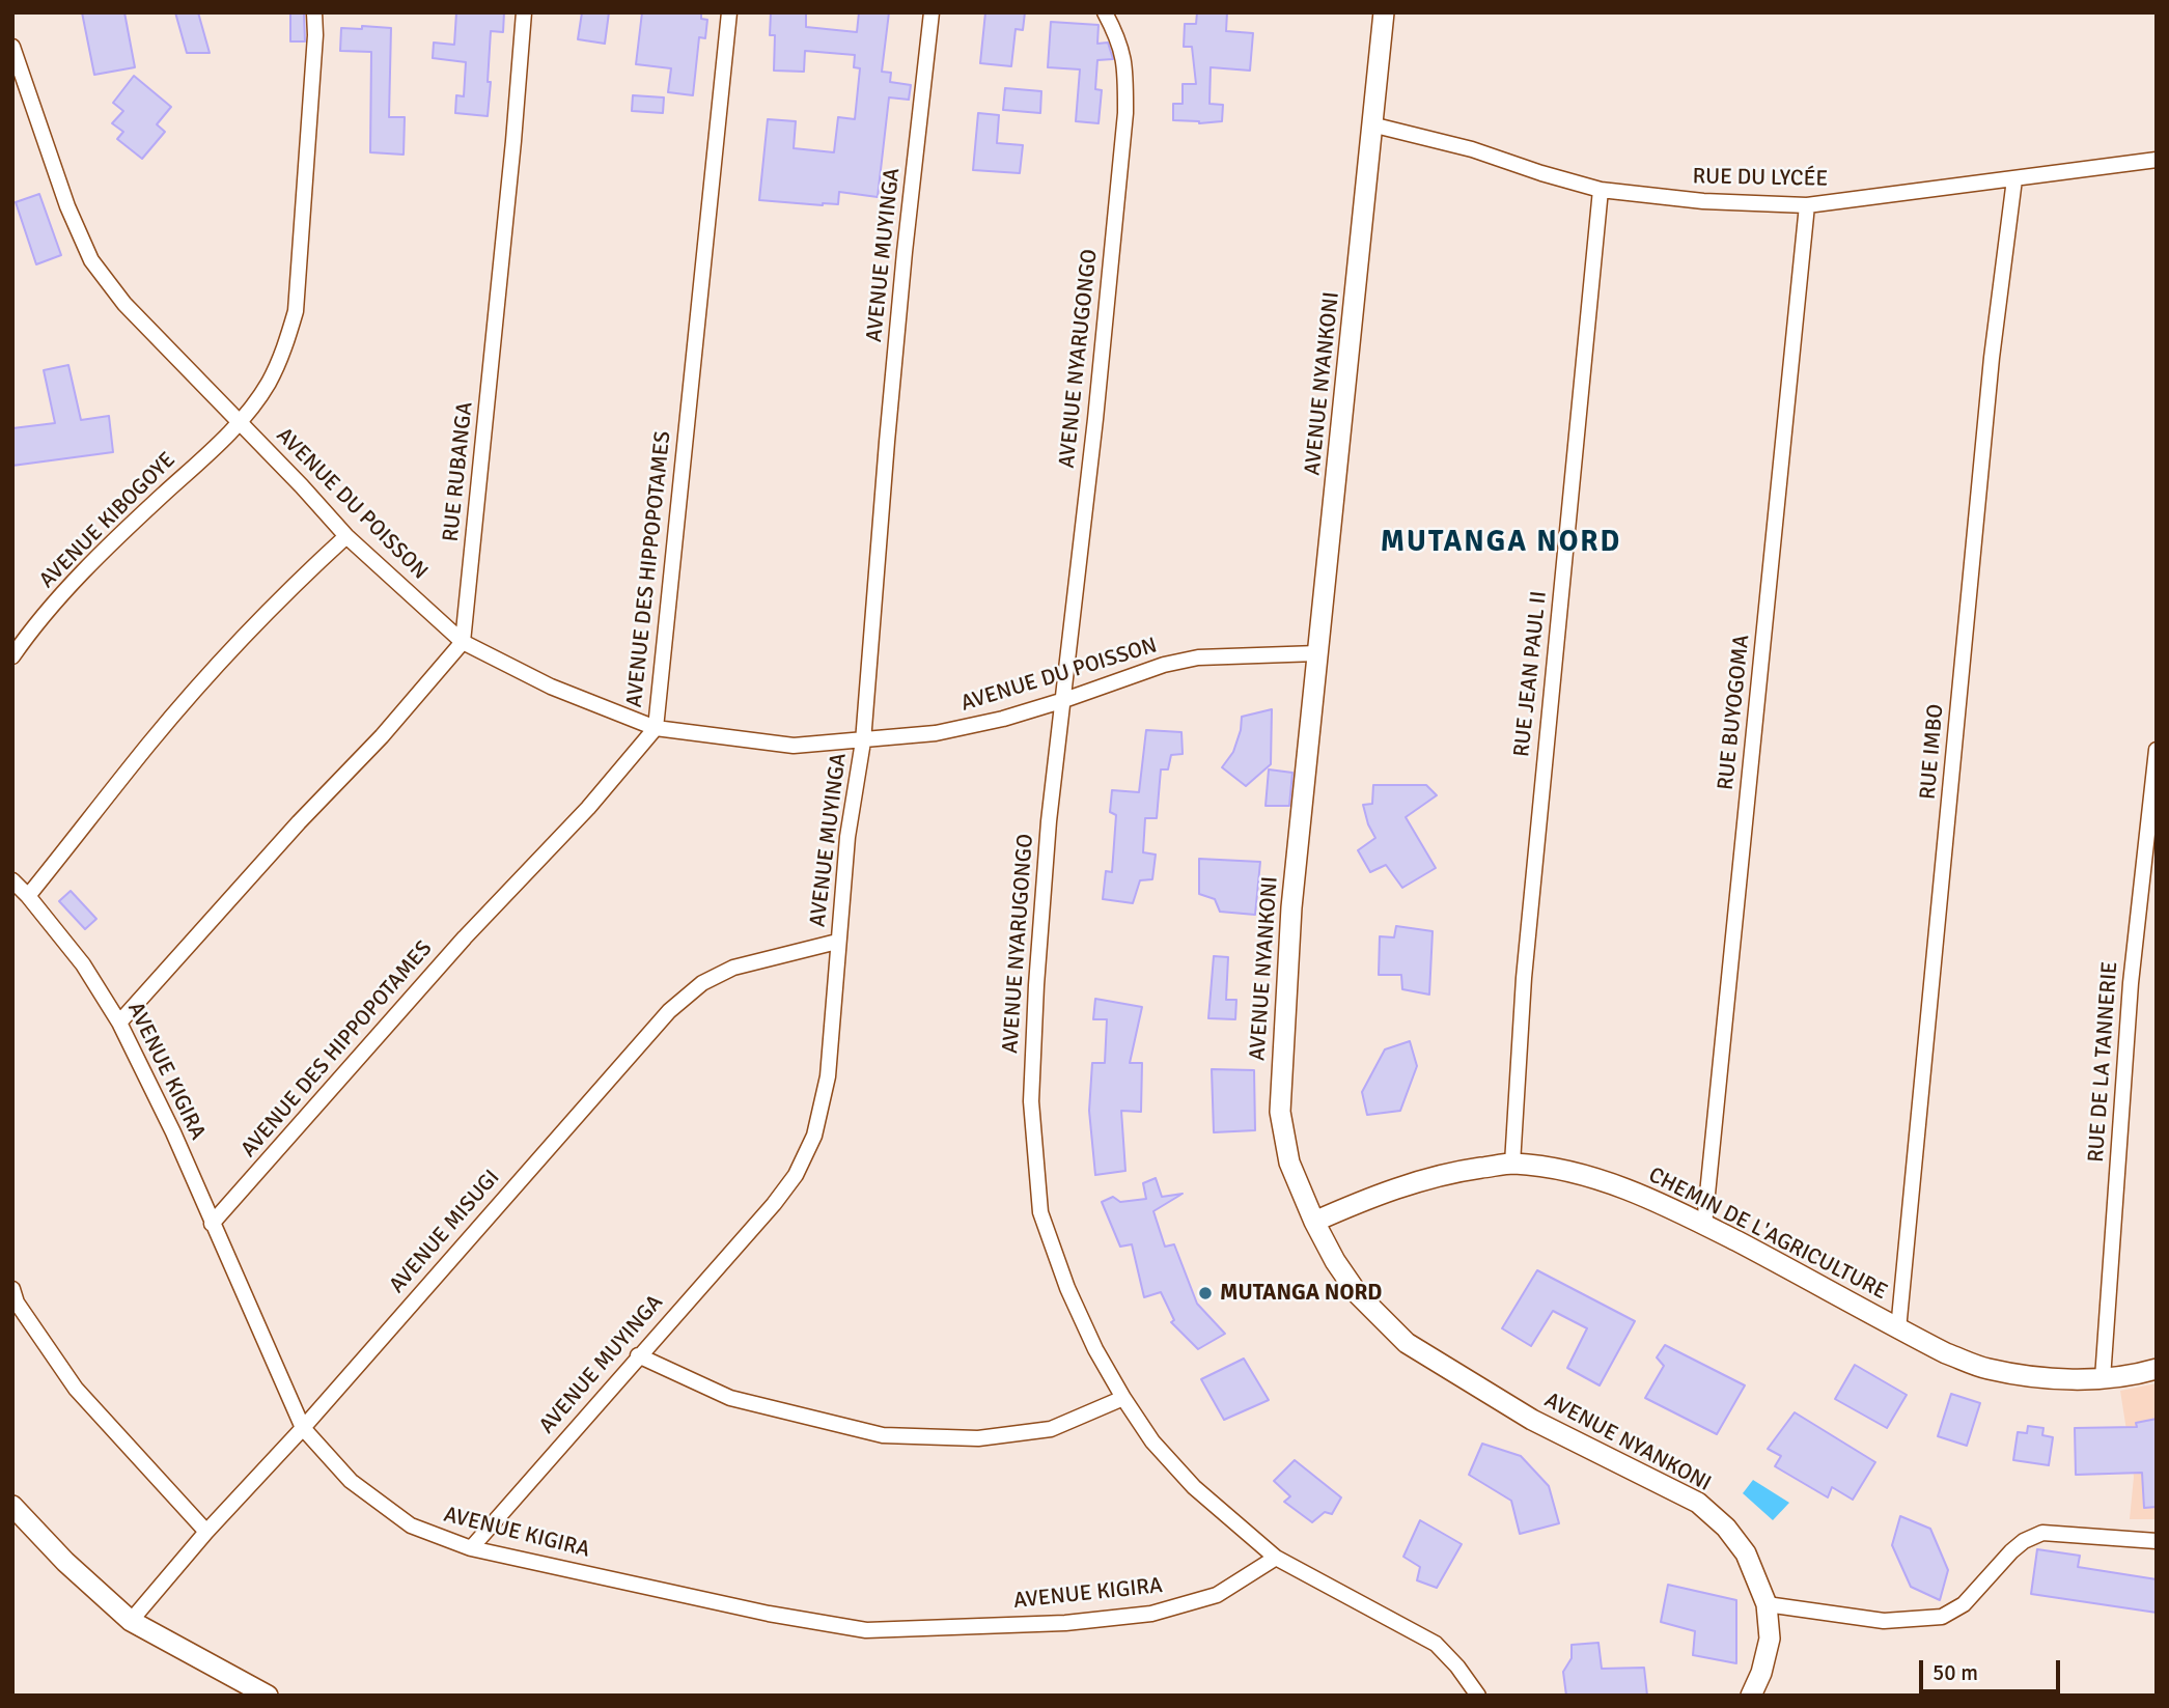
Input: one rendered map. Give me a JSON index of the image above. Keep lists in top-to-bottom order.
{
  "streets": {
    "street": [
      "RUE DU LYCÉE",
      "AVENUE MUYINGA",
      "AVENUE NYARUGONGO",
      "AVENUE NYANKONI",
      "RUE RUBANGA",
      "AVENUE DU POISSON",
      "AVENUE KIBOGOYE",
      "AVENUE DES HIPPOPOTAMES",
      "RUE JEAN PAUL II",
      "RUE BUYOGOMA",
      "RUE IMBO",
      "RUE DE LA TANNERIE",
      "AVENUE KIGIRA",
      "AVENUE MISUGI",
      "CHEMIN DE L'AGRICULTURE"
    ]
  },
  "crossings": [
    ["RUE DU LYCÉE", "AVENUE NYANKONI"],
    ["RUE DU LYCÉE", "RUE JEAN PAUL II"],
    ["RUE DU LYCÉE", "RUE BUYOGOMA"],
    ["RUE DU LYCÉE", "RUE IMBO"],
    ["AVENUE MUYINGA", "AVENUE DU POISSON"],
    ["AVENUE MUYINGA", "AVENUE KIGIRA"],
    ["AVENUE MUYINGA", "AVENUE MISUGI"],
    ["AVENUE NYARUGONGO", "AVENUE DU POISSON"],
    ["AVENUE NYARUGONGO", "AVENUE KIGIRA"],
    ["AVENUE NYANKONI", "AVENUE DU POISSON"],
    ["AVENUE NYANKONI", "CHEMIN DE L'AGRICULTURE"],
    ["RUE RUBANGA", "AVENUE DU POISSON"],
    ["AVENUE DU POISSON", "AVENUE KIBOGOYE"],
    ["AVENUE DU POISSON", "AVENUE DES HIPPOPOTAMES"],
    ["AVENUE DES HIPPOPOTAMES", "AVENUE KIGIRA"],
    ["RUE JEAN PAUL II", "CHEMIN DE L'AGRICULTURE"],
    ["RUE BUYOGOMA", "CHEMIN DE L'AGRICULTURE"],
    ["RUE IMBO", "CHEMIN DE L'AGRICULTURE"],
    ["RUE DE LA TANNERIE", "CHEMIN DE L'AGRICULTURE"],
    ["AVENUE KIGIRA", "AVENUE MISUGI"]
  ],
  "districts": ["MUTANGA NORD"],
  "places": ["MUTANGA NORD"],
  "scale_bar": "50 m"
}
